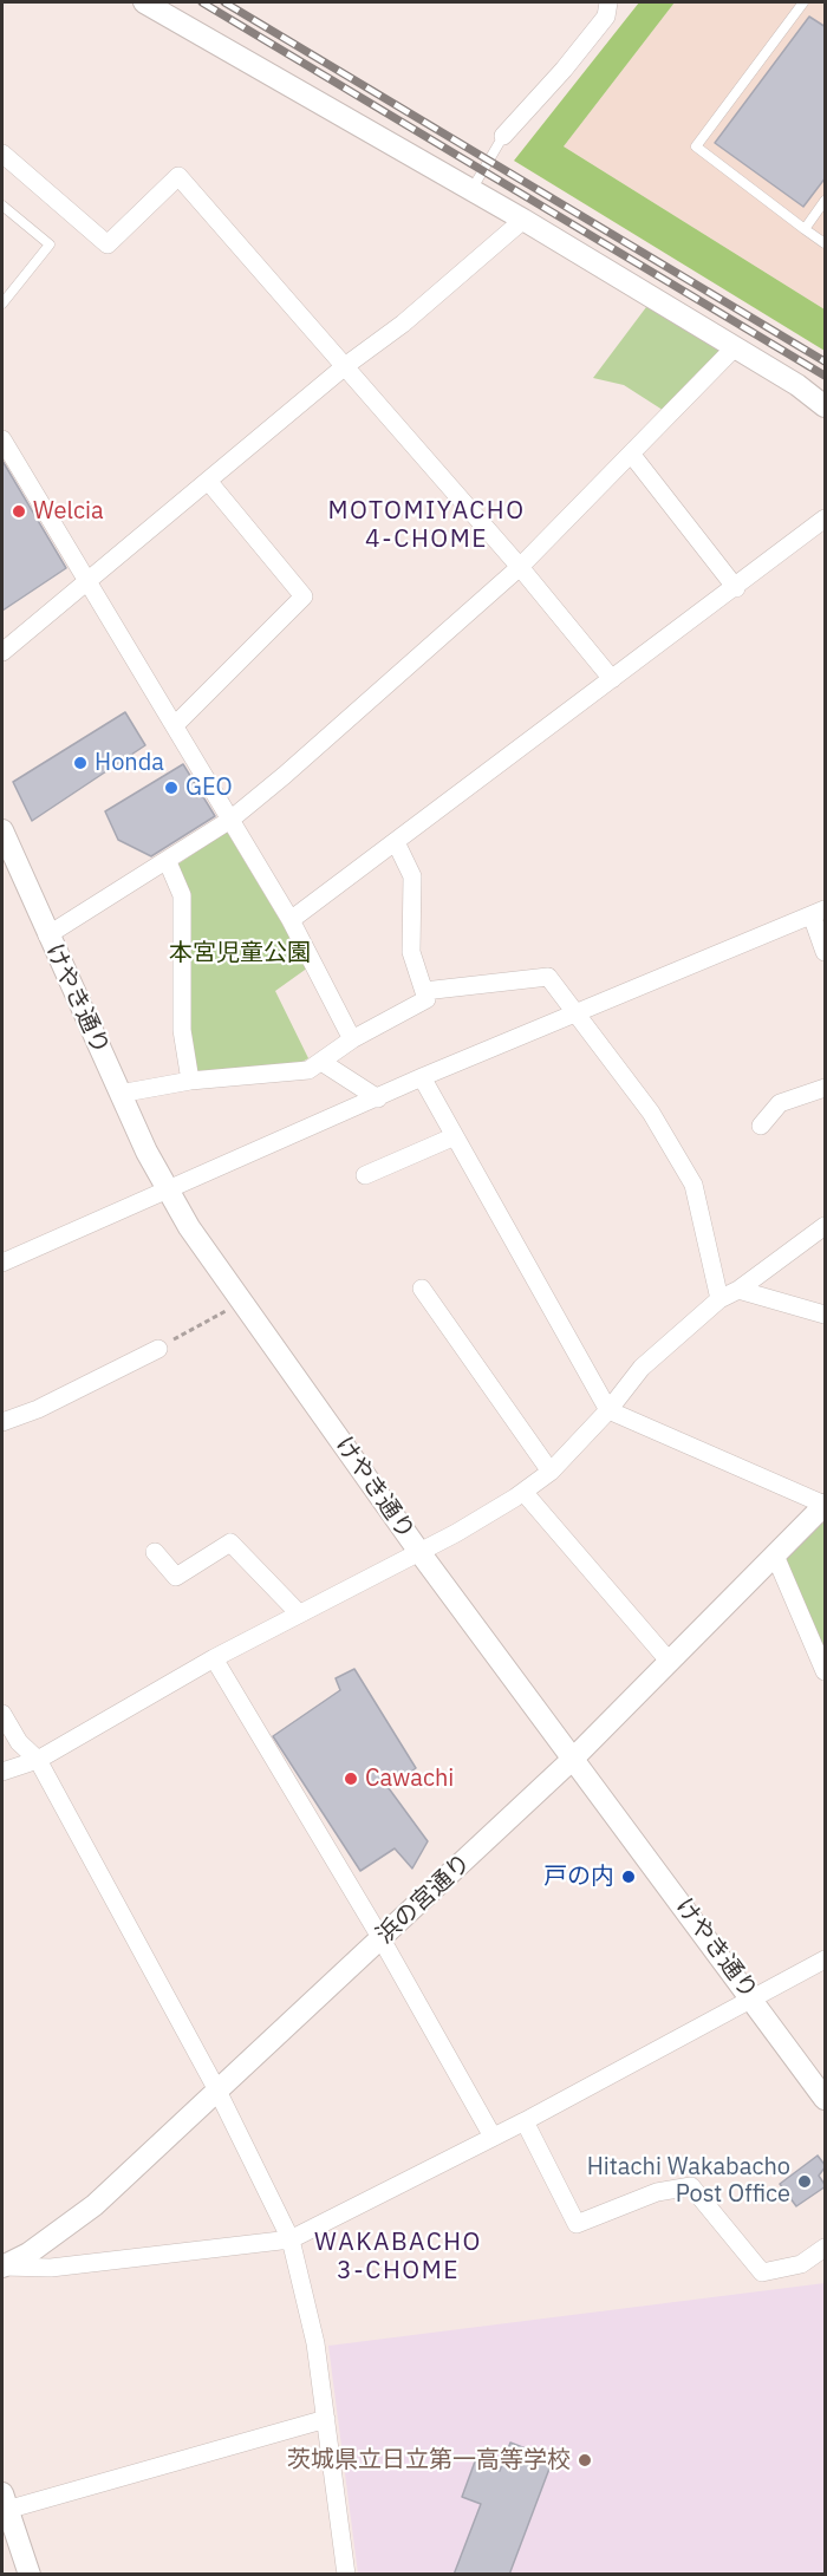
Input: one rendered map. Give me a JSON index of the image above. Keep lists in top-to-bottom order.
{
  "streets": {
    "street": ["けやき通り", "浜の宮通り"]
  },
  "crossings": [
    ["けやき通り", "浜の宮通り"]
  ],
  "districts": ["MOTOMIYACHO 4-CHOME", "WAKABACHO 3-CHOME"],
  "parks": ["本宮児童公園"],
  "places": [
    "Welcia",
    "Honda",
    "GEO",
    "Cawachi",
    "戸の内",
    "Hitachi Wakabacho Post Office",
    "茨城県立日立第一高等学校"
  ]
}
